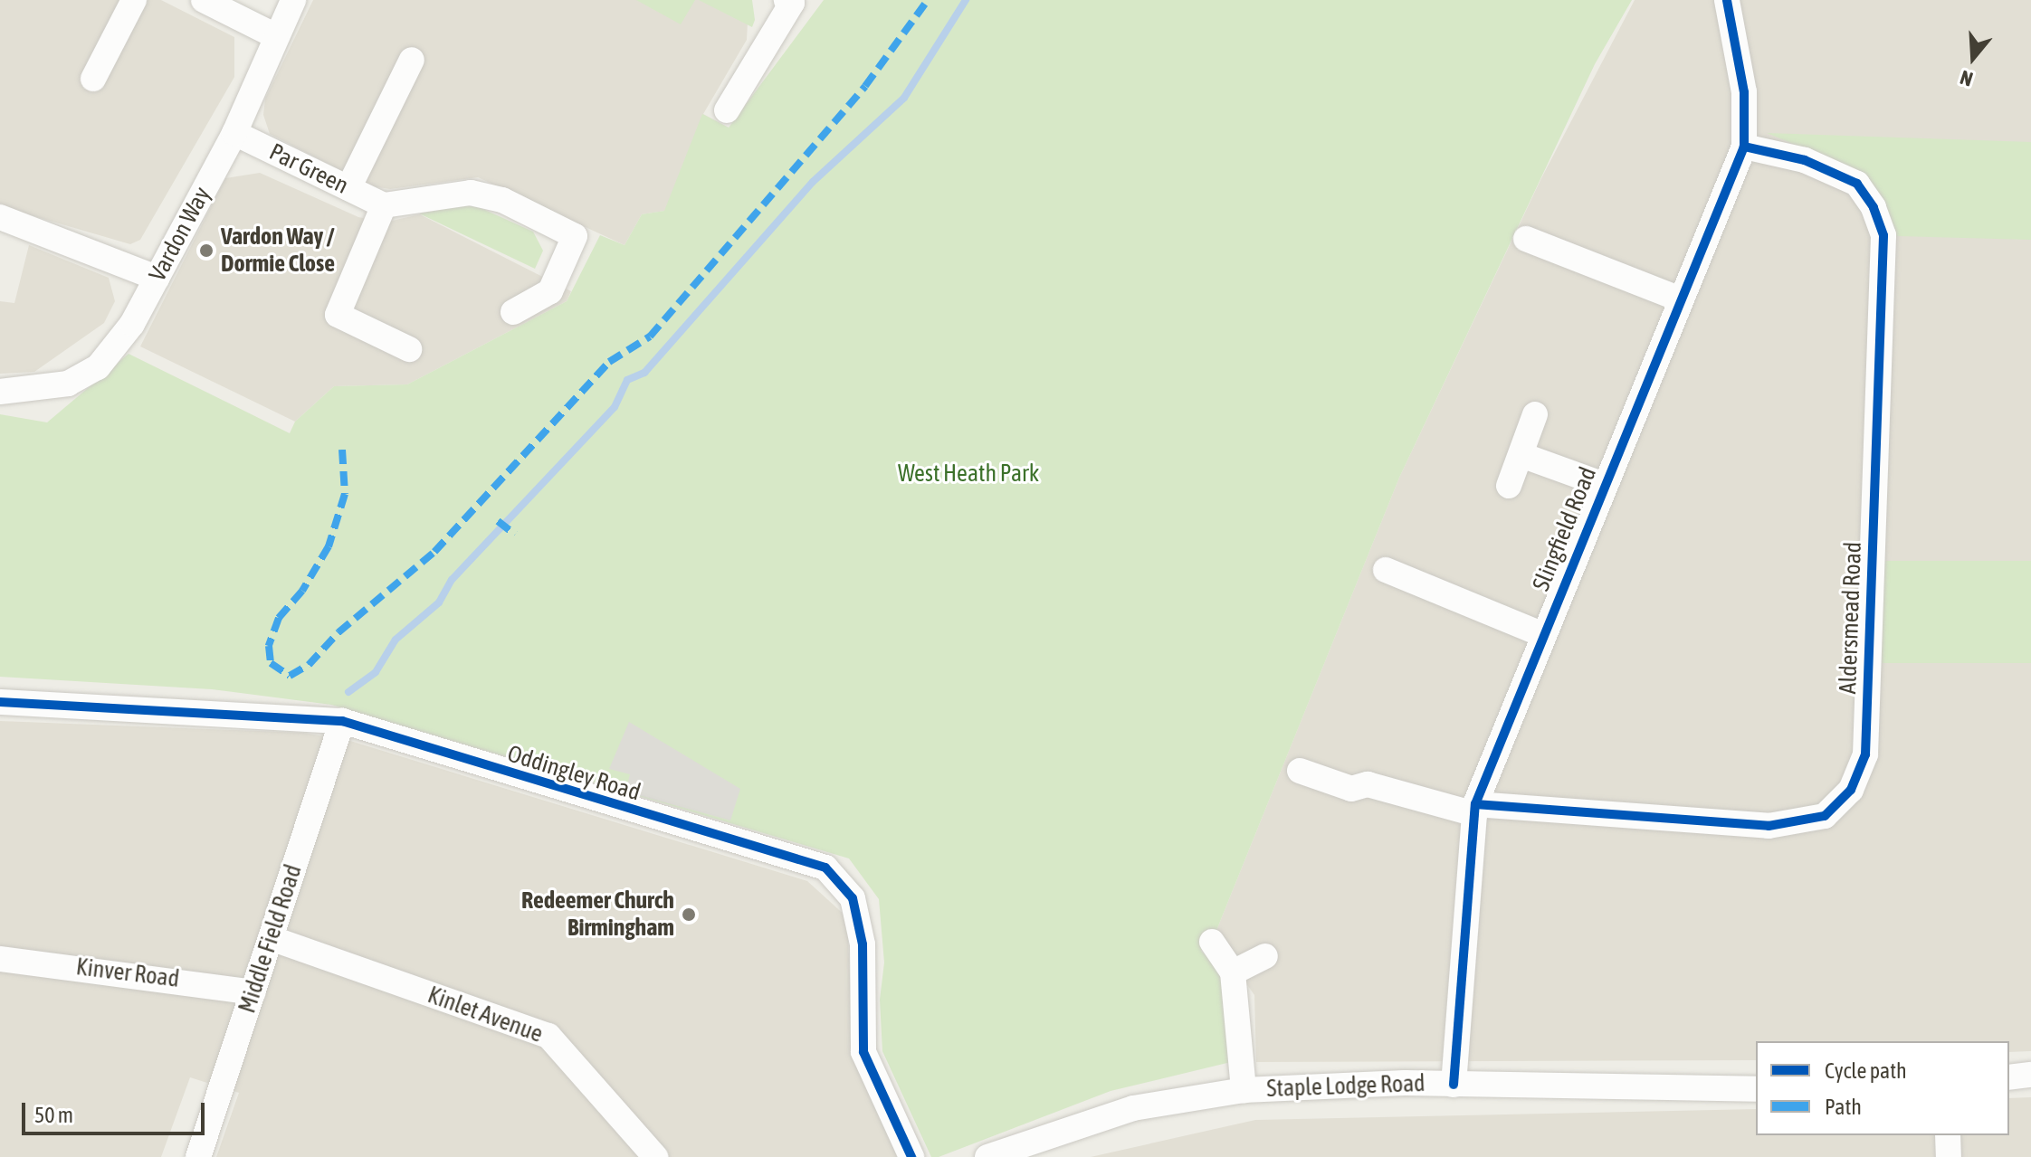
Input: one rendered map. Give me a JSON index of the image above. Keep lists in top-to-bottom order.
{
  "streets": {
    "street": [
      "Par Green",
      "Vardon Way",
      "Slingfield Road",
      "Aldersmead Road",
      "Oddingley Road",
      "Middle Field Road",
      "Kinver Road",
      "Kinlet Avenue",
      "Staple Lodge Road"
    ]
  },
  "crossings": [
    ["Par Green", "Vardon Way"],
    ["Slingfield Road", "Aldersmead Road"],
    ["Slingfield Road", "Staple Lodge Road"],
    ["Oddingley Road", "Middle Field Road"],
    ["Middle Field Road", "Kinver Road"],
    ["Middle Field Road", "Kinlet Avenue"]
  ],
  "parks": ["West Heath Park"],
  "places": ["Vardon Way / Dormie Close", "Redeemer Church Birmingham"],
  "legend": ["Cycle path", "Path"],
  "scale_bar": "50 m",
  "north": "bottom"
}
